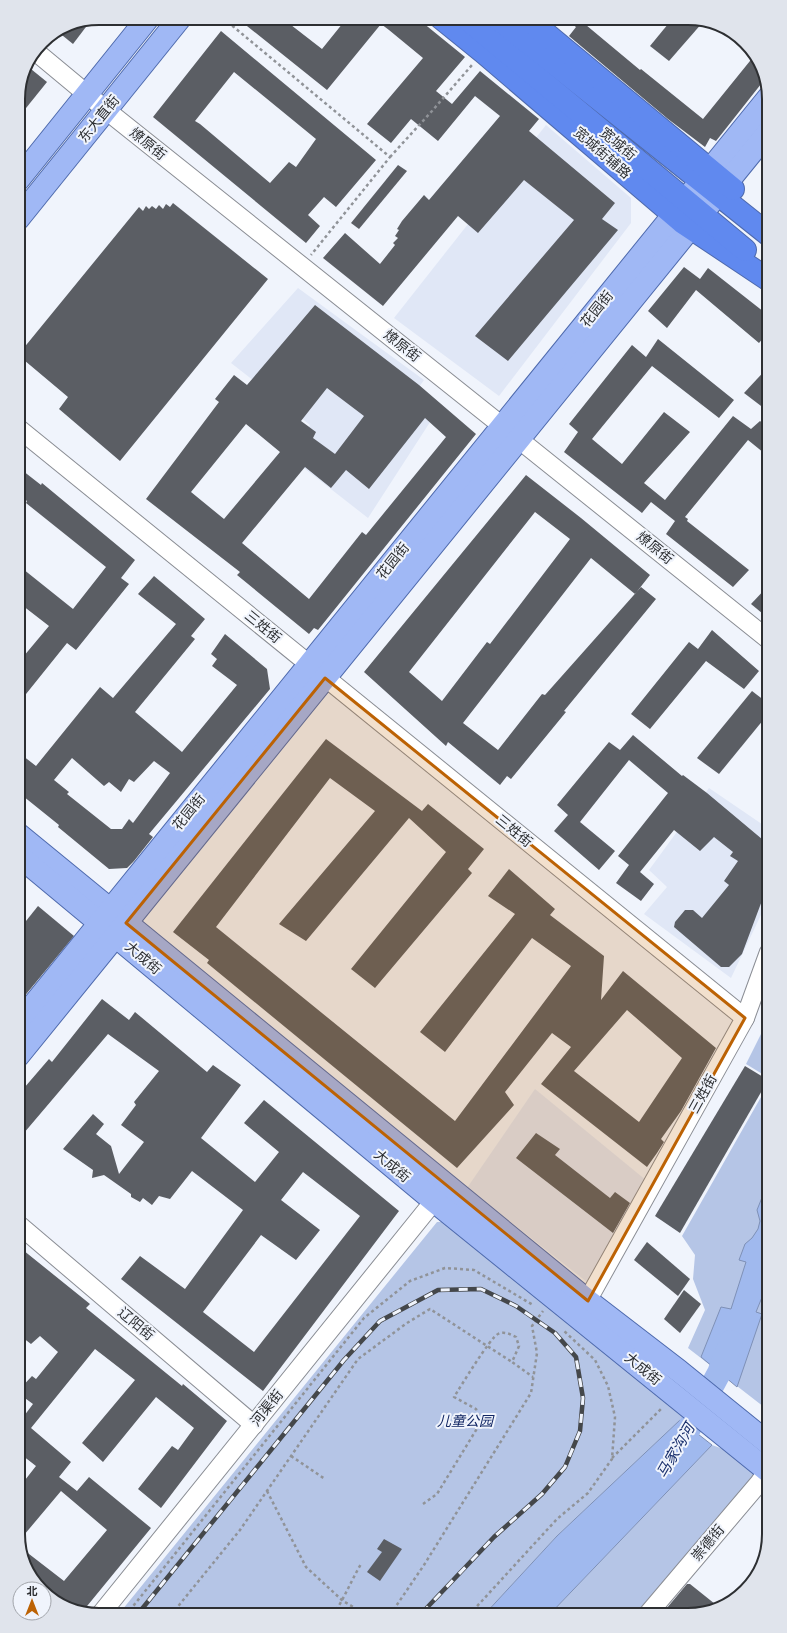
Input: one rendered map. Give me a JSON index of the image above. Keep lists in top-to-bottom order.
{
  "streets": {
    "highway": ["宽城街", "宽城街辅路"],
    "main road": ["东大直街", "花园街", "大成街"],
    "street": [
      "燎原街",
      "三姓街",
      "辽阳街",
      "河渠街",
      "崇德街"
    ]
  },
  "crossings": [
    ["东大直街", "燎原街"],
    ["燎原街", "花园街"],
    ["宽城街", "宽城街辅路"],
    ["宽城街", "花园街"],
    ["宽城街辅路", "花园街"],
    ["花园街", "三姓街"],
    ["花园街", "大成街"],
    ["三姓街", "大成街"],
    ["大成街", "河渠街"],
    ["辽阳街", "河渠街"]
  ],
  "water": ["马家沟河"],
  "parks": ["儿童公园"],
  "north": "top"
}
